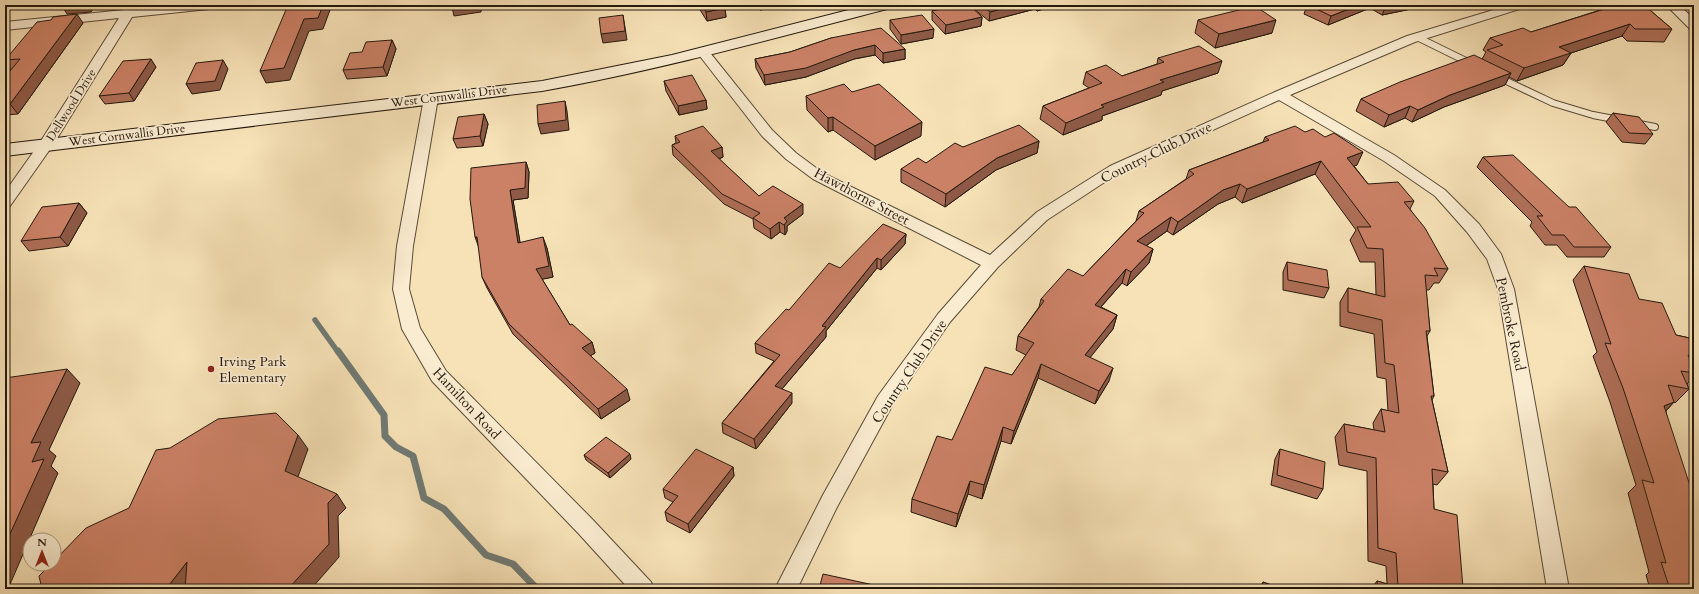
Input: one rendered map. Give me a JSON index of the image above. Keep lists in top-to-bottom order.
{
  "streets": {
    "street": [
      "West Cornwallis Drive",
      "Dellwood Drive",
      "Country Club Drive",
      "Hawthorne Street",
      "Pembroke Road",
      "Hamilton Road"
    ]
  },
  "crossings": [
    ["West Cornwallis Drive", "Dellwood Drive"],
    ["West Cornwallis Drive", "Hawthorne Street"],
    ["West Cornwallis Drive", "Hamilton Road"],
    ["Country Club Drive", "Hawthorne Street"],
    ["Country Club Drive", "Pembroke Road"]
  ],
  "places": ["Irving Park Elementary"],
  "north": "top"
}
